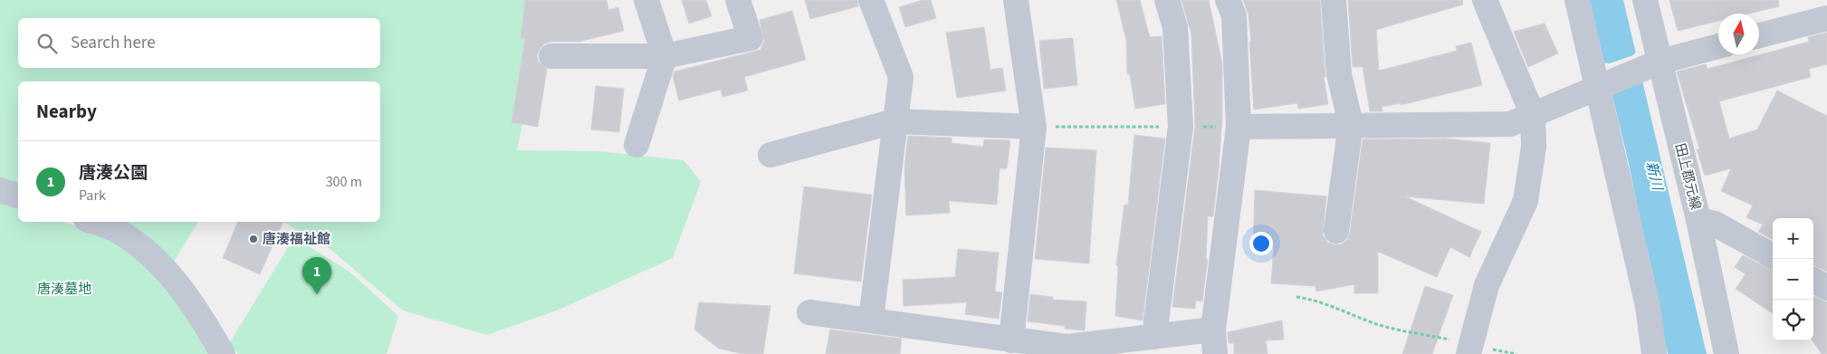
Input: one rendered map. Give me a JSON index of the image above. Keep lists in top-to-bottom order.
{
  "streets": {
    "street": ["田上郡元線"]
  },
  "water": ["新川"],
  "parks": ["唐湊墓地"],
  "places": ["唐湊福祉館"],
  "north": "top",
  "page": {
    "search": "Search here",
    "heading": "Nearby",
    "list": [
      {
        "mark": "1",
        "name": "唐湊公園",
        "note": "Park",
        "value": "300 m"
      }
    ],
    "map_buttons": ["+", "−"],
    "pins": "1"
  }
}
